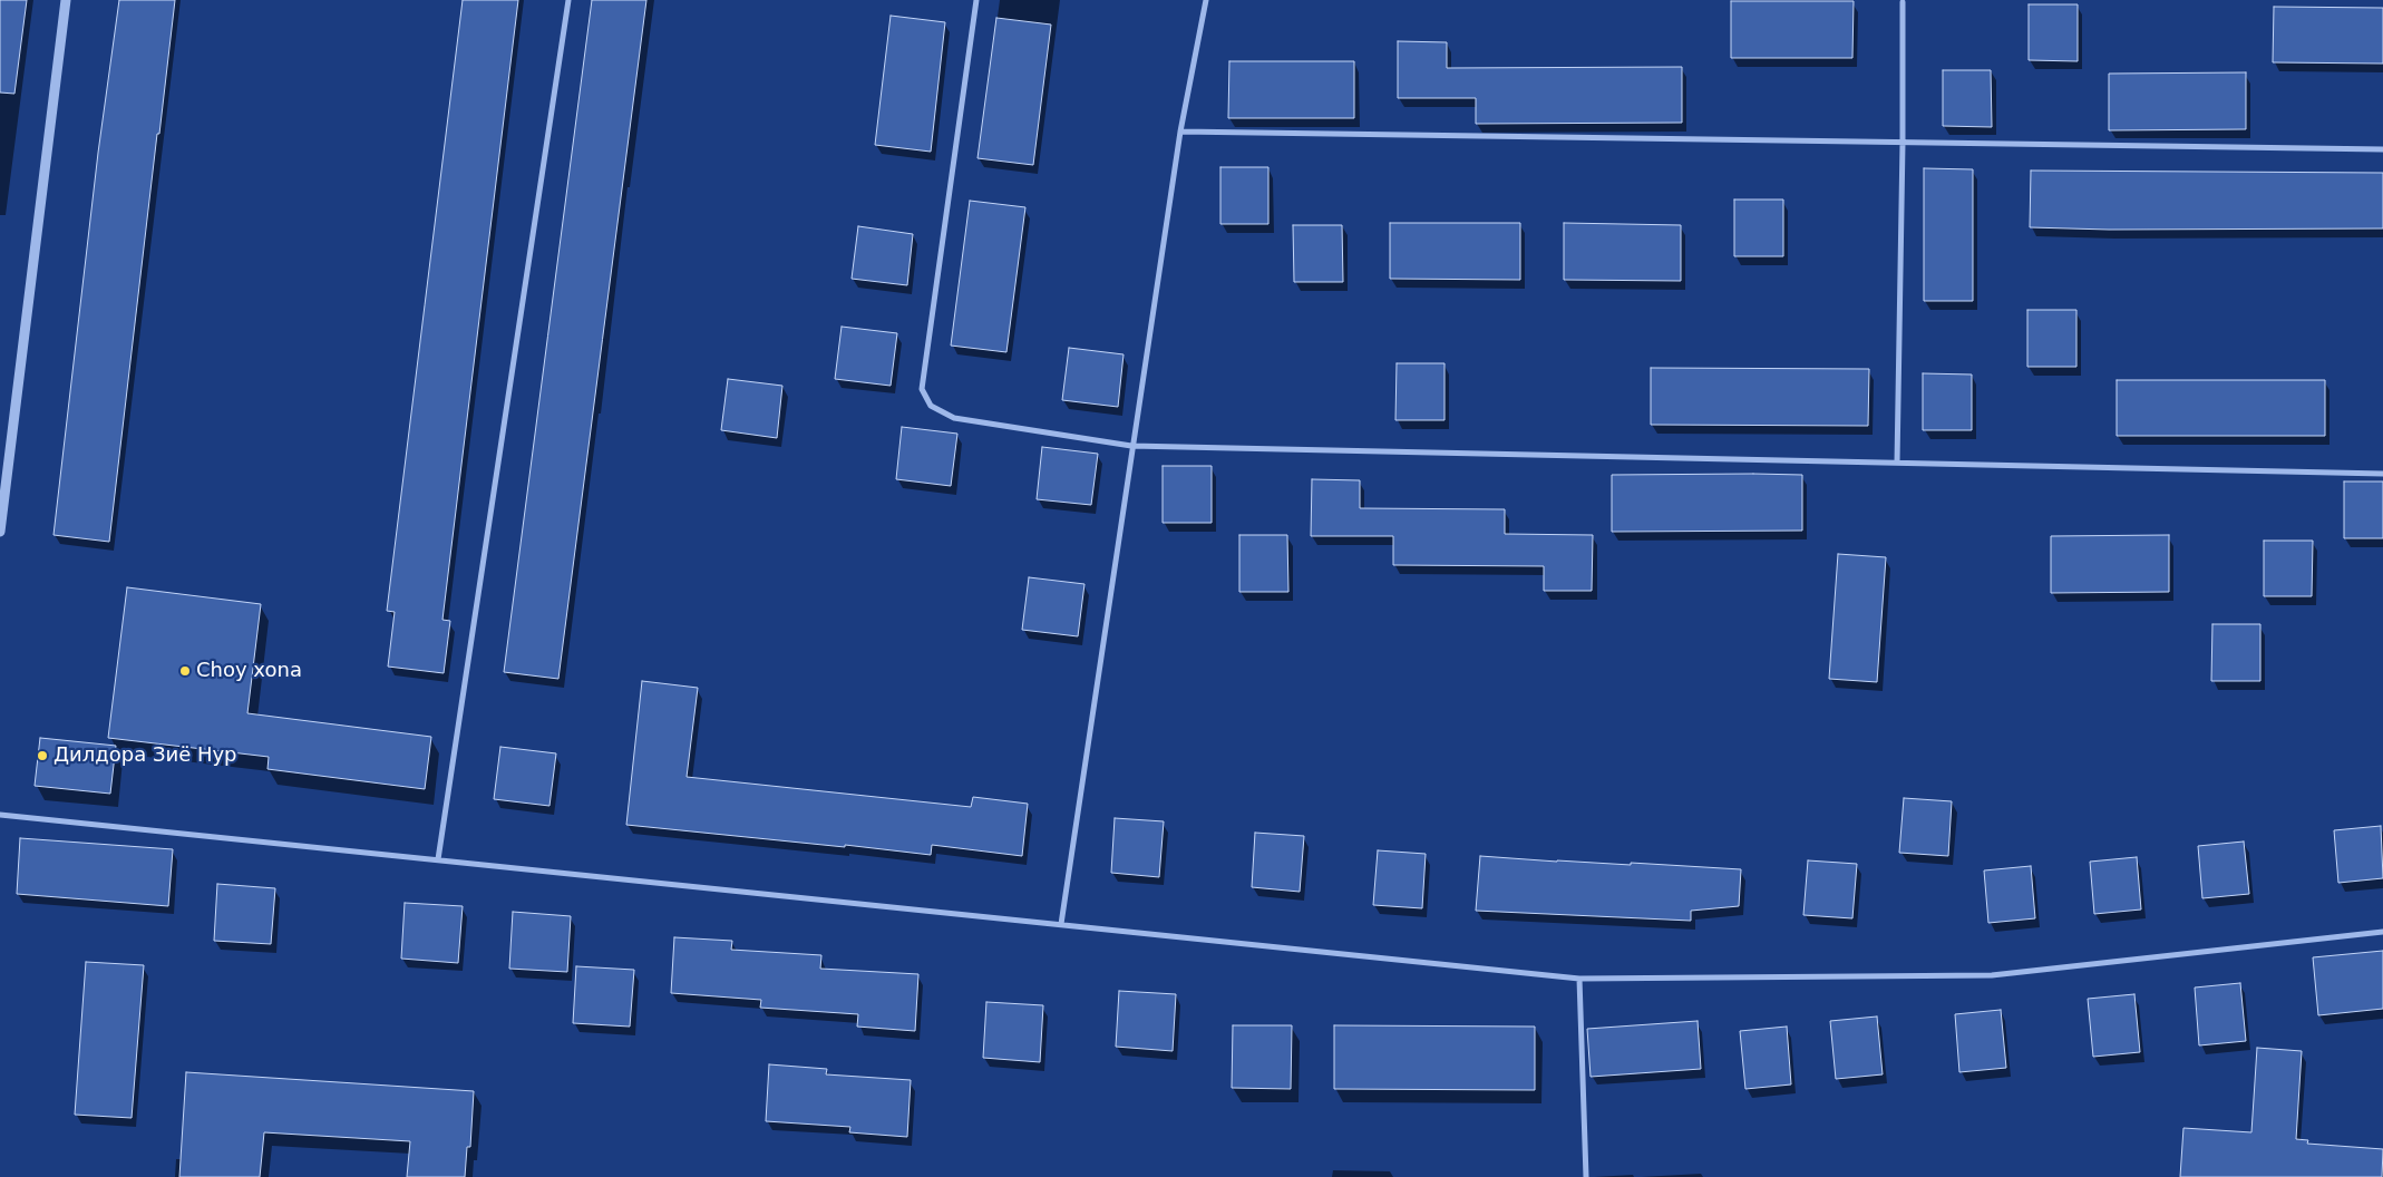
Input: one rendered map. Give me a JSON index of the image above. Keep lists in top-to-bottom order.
{
  "places": ["Choy xona", "Дилдора Зиё Нур"]
}
